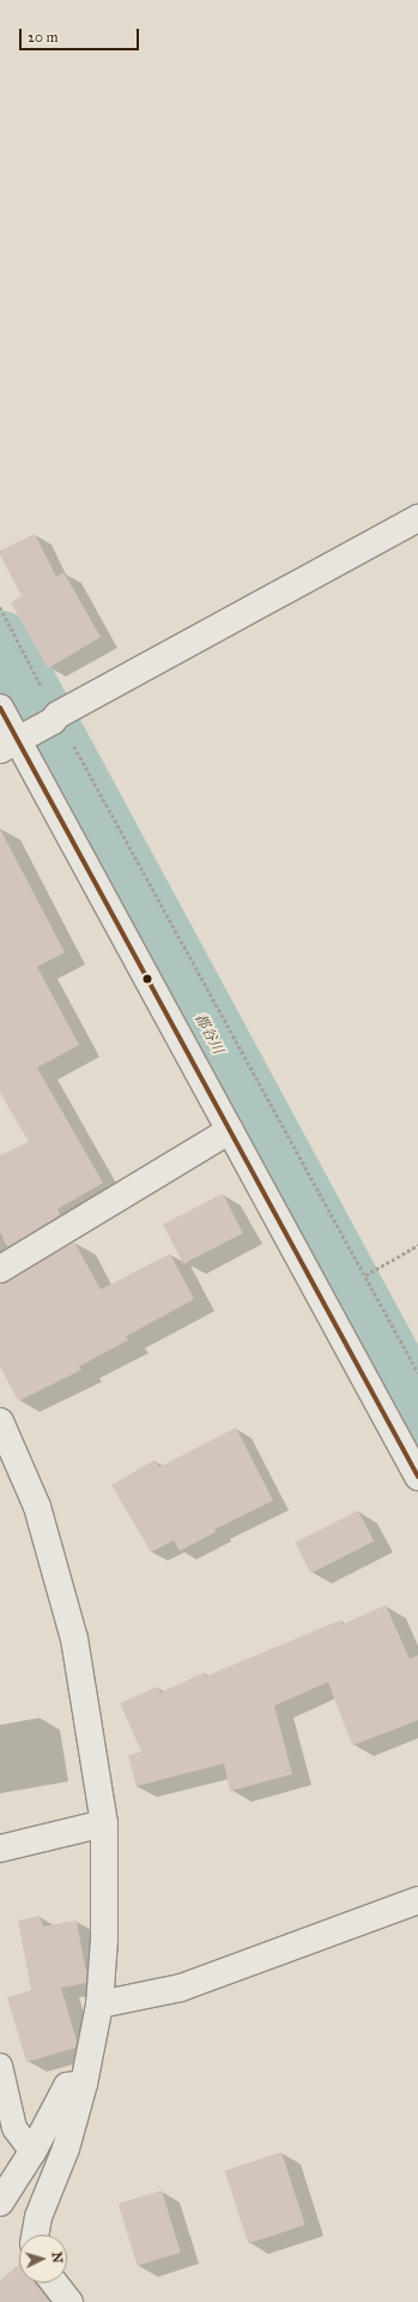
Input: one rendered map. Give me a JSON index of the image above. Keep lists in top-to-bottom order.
{
  "water": ["都谷川"],
  "scale_bar": "20 m",
  "north": "right"
}
